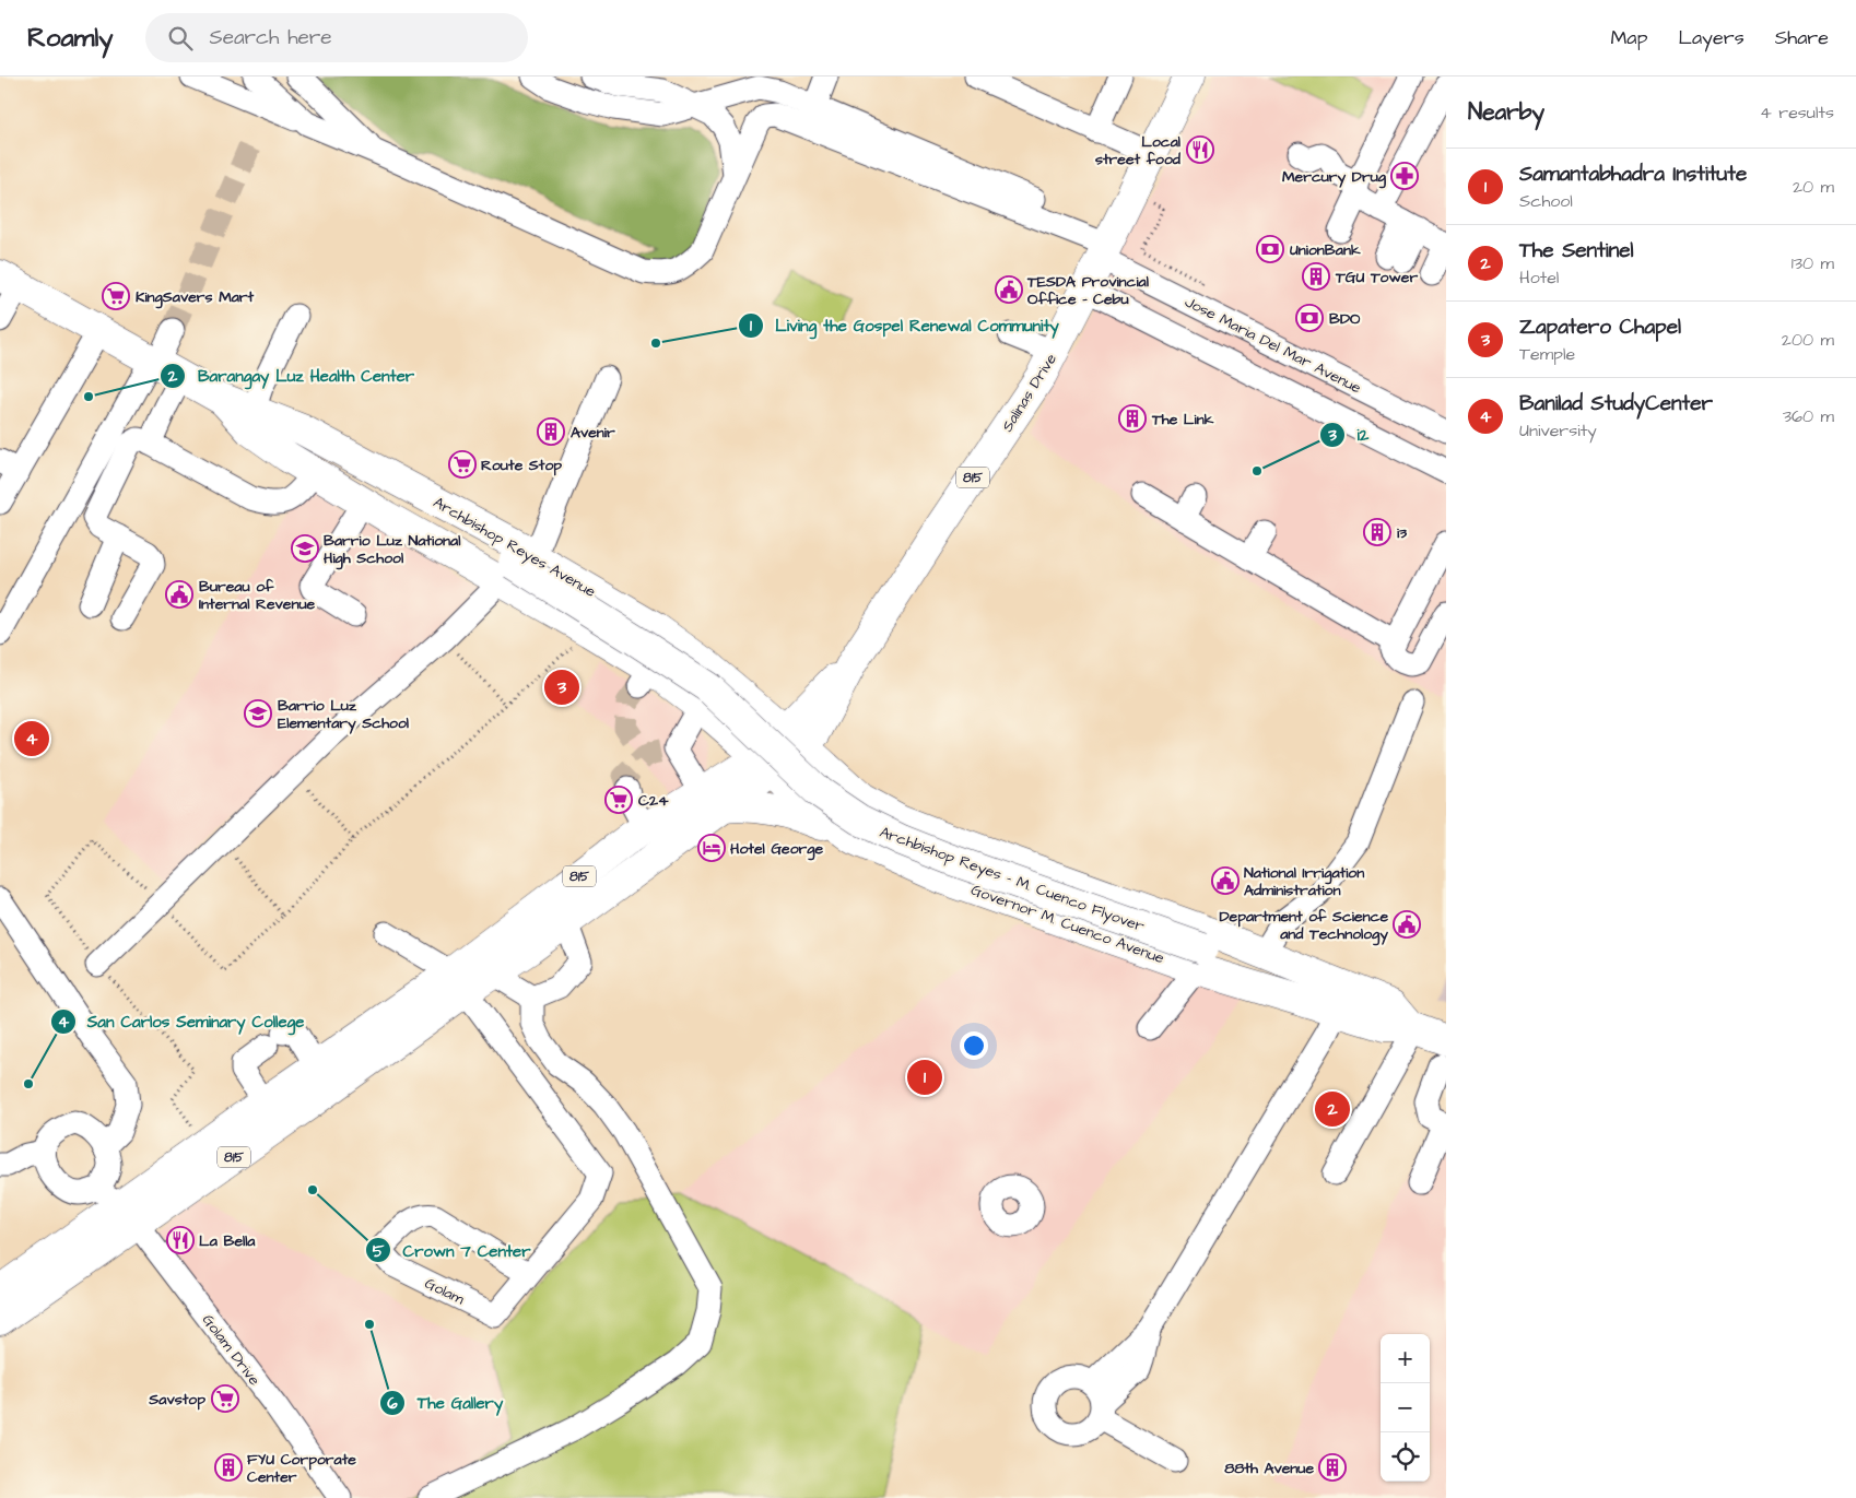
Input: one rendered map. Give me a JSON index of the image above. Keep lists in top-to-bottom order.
{
  "streets": {
    "main road": [
      "Salinas Drive",
      "815",
      "Archbishop Reyes Avenue",
      "Archbishop Reyes - M. Cuenco Flyover",
      "Governor M. Cuenco Avenue"
    ],
    "street": ["Jose Maria Del Mar Avenue", "Golam", "Golam Drive"]
  },
  "crossings": [
    ["Jose Maria Del Mar Avenue", "Salinas Drive"],
    ["Salinas Drive", "815"],
    ["Salinas Drive", "Archbishop Reyes Avenue"],
    ["Salinas Drive", "Governor M. Cuenco Avenue"],
    ["815", "Archbishop Reyes Avenue"],
    ["815", "Governor M. Cuenco Avenue"],
    ["815", "Golam Drive"],
    ["Archbishop Reyes Avenue", "Archbishop Reyes - M. Cuenco Flyover"],
    ["Archbishop Reyes Avenue", "Governor M. Cuenco Avenue"],
    ["Archbishop Reyes - M. Cuenco Flyover", "Governor M. Cuenco Avenue"]
  ],
  "places": {
    "restaurant": ["Local street food", "La Bella"],
    "pharmacy": ["Mercury Drug"],
    "bank": ["UnionBank", "BDO"],
    "building": [
      "TGU Tower",
      "The Link",
      "Avenir",
      "i3",
      "FYU Corporate Center",
      "88th Avenue"
    ],
    "public building": [
      "TESDA Provincial Office - Cebu",
      "Bureau of Internal Revenue",
      "National Irrigation Administration",
      "Department of Science and Technology"
    ],
    "supermarket": [
      "KingSavers Mart",
      "Route Stop",
      "C24",
      "Savstop"
    ],
    "other": [
      "Living the Gospel Renewal Community",
      "Barangay Luz Health Center",
      "i2",
      "San Carlos Seminary College",
      "Crown 7 Center",
      "The Gallery"
    ],
    "school or university": ["Barrio Luz National High School", "Barrio Luz Elementary School"],
    "hotel": ["Hotel George"]
  },
  "page": {
    "header": "Roamly",
    "search": "Search here",
    "nav": ["Map", "Layers", "Share"],
    "heading": ["Nearby", "4 results"],
    "list": [
      {
        "mark": "1",
        "name": "Samantabhadra Institute",
        "note": "School",
        "value": "20 m"
      },
      {
        "mark": "2",
        "name": "The Sentinel",
        "note": "Hotel",
        "value": "130 m"
      },
      {
        "mark": "3",
        "name": "Zapatero Chapel",
        "note": "Temple",
        "value": "200 m"
      },
      {
        "mark": "4",
        "name": "Banilad StudyCenter",
        "note": "University",
        "value": "360 m"
      }
    ],
    "pins": [
      "3",
      "4",
      "1",
      "2"
    ],
    "map_buttons": ["+", "−"]
  }
}
